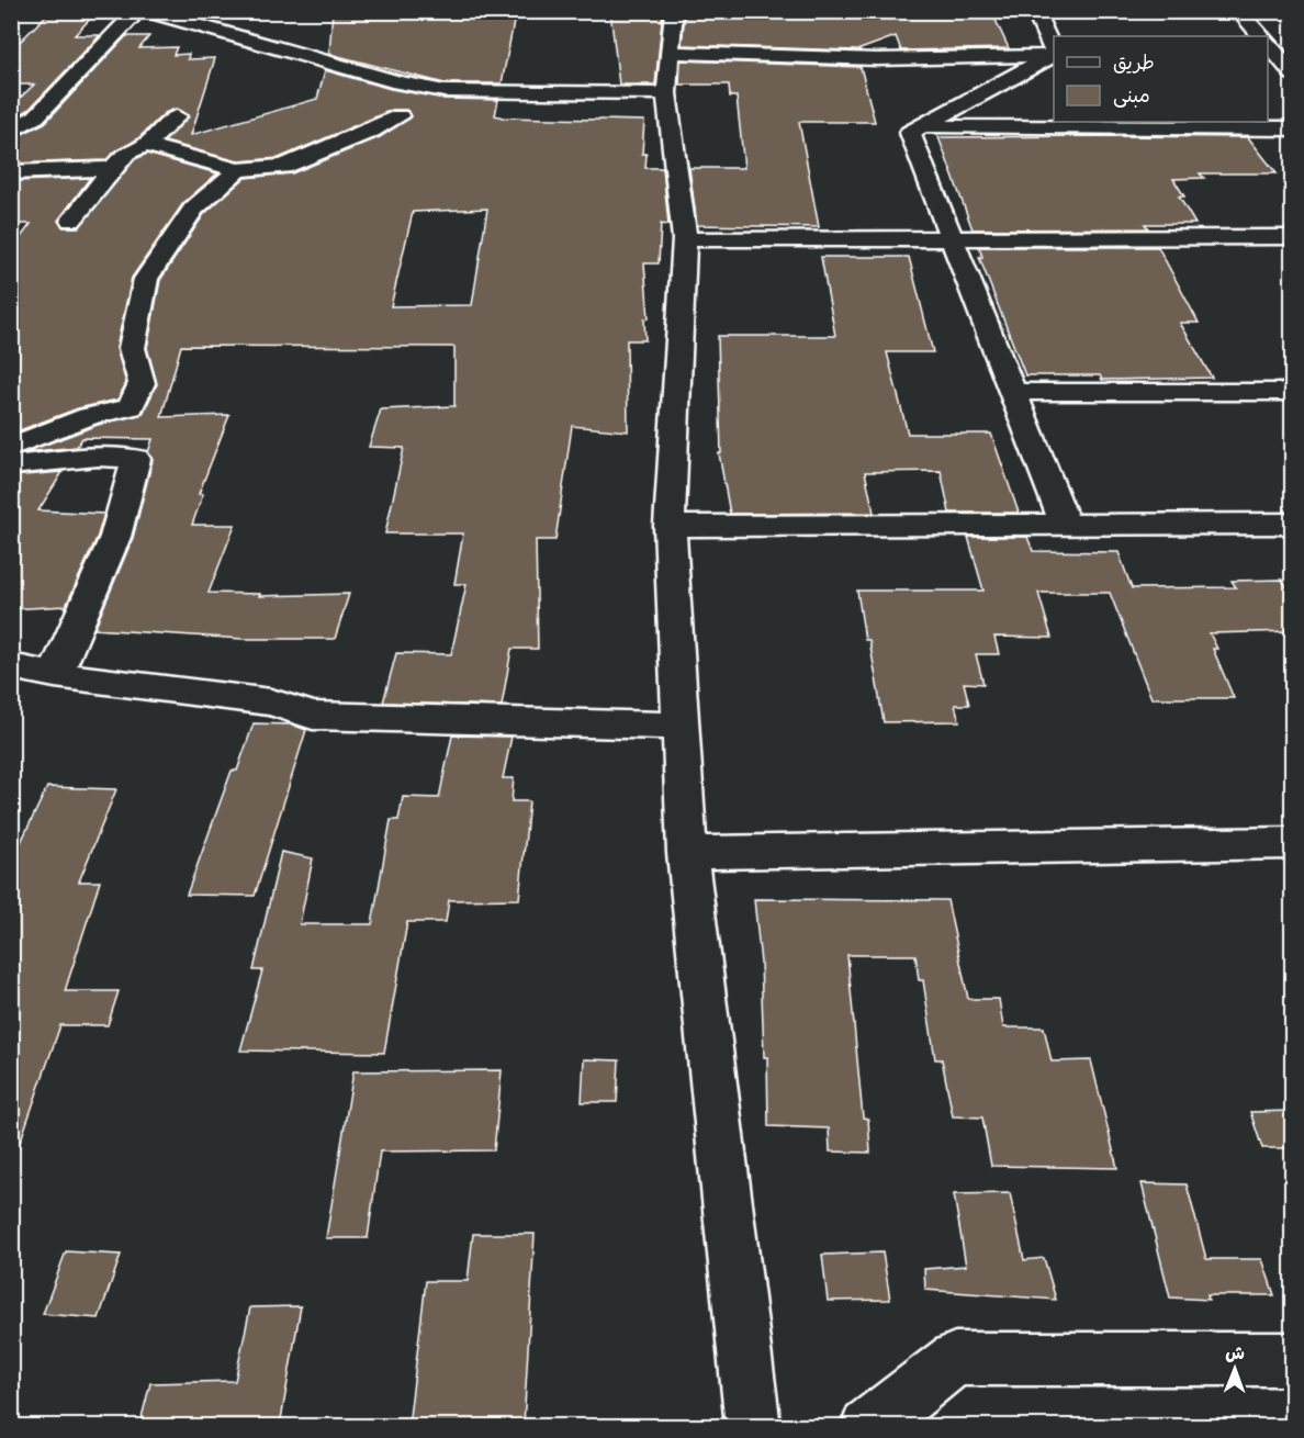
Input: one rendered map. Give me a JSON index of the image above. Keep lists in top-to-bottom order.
{
  "legend": ["طريق", "مبنى"],
  "north": "top"
}
